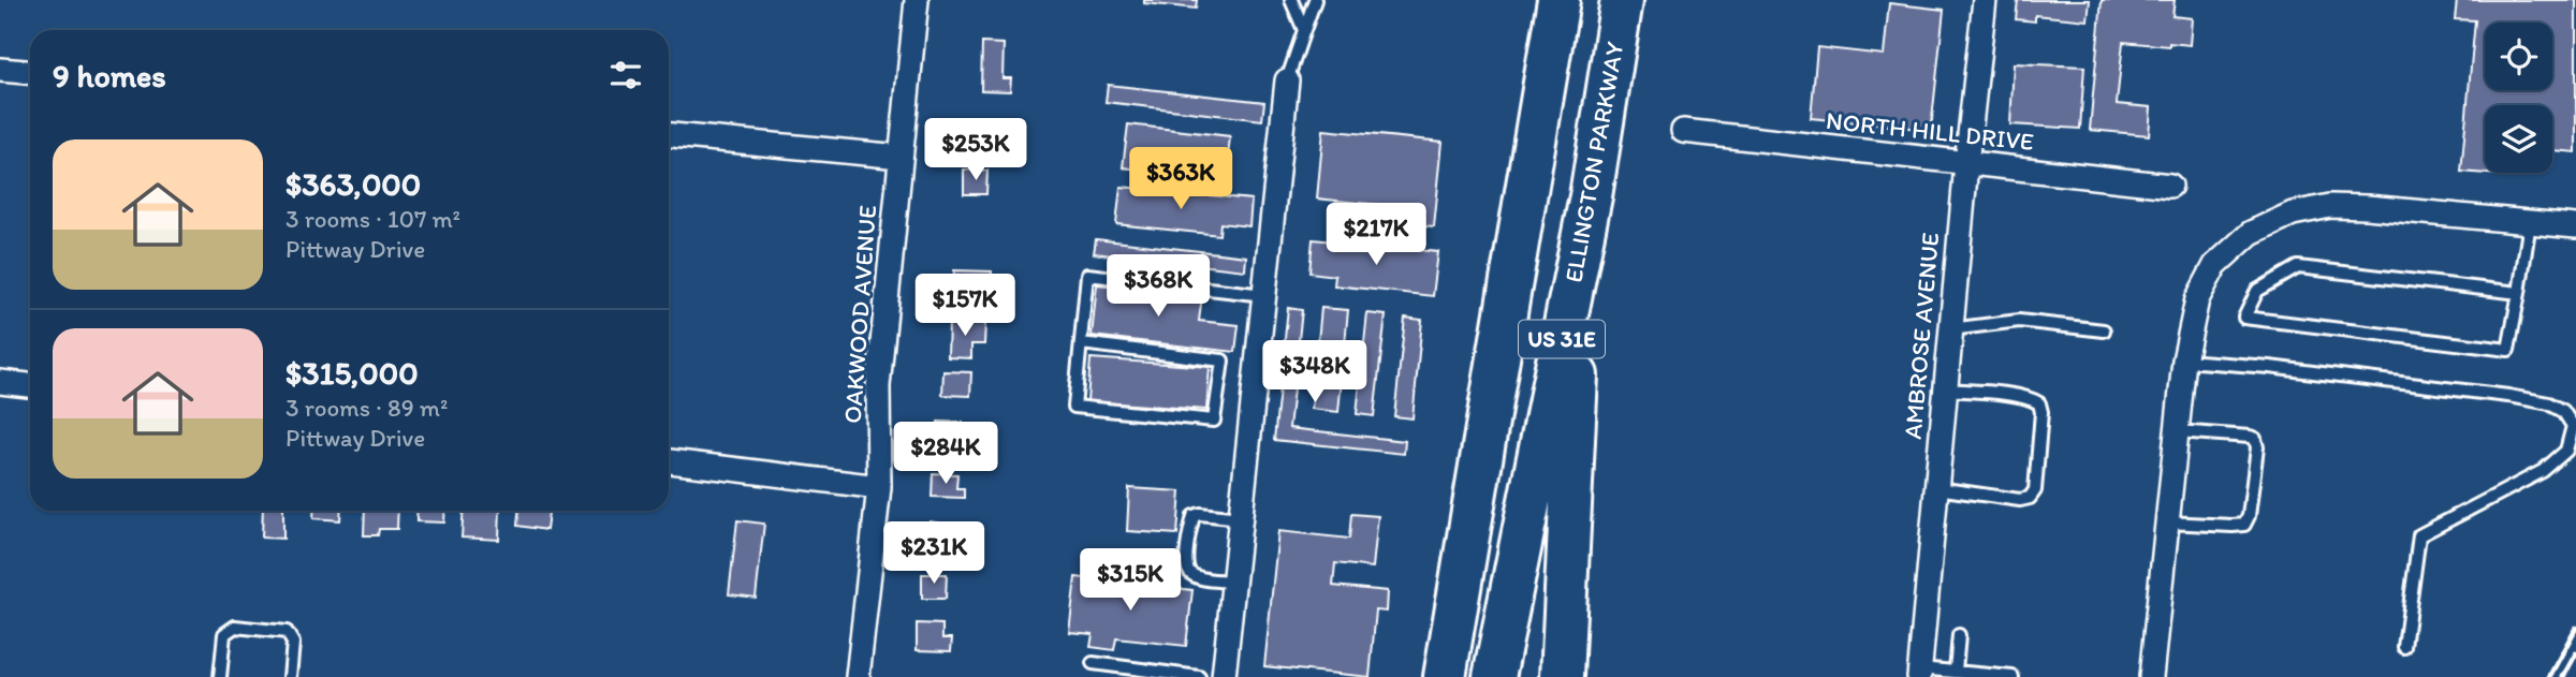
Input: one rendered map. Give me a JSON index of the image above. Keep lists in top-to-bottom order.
{
  "streets": {
    "highway": ["ELLINGTON PARKWAY", "US 31E"],
    "street": ["NORTH HILL DRIVE", "OAKWOOD AVENUE", "AMBROSE AVENUE"]
  },
  "crossings": [
    ["NORTH HILL DRIVE", "AMBROSE AVENUE"]
  ],
  "page": {
    "heading": "9 homes",
    "price": [
      "$253K",
      "$363K",
      "$217K",
      "$368K",
      "$157K",
      "$348K",
      "$284K",
      "$231K",
      "$315K"
    ],
    "list": [
      {
        "name": "$363,000",
        "note": "3 rooms · 107 m² · Pittway Drive"
      },
      {
        "name": "$315,000",
        "note": "3 rooms · 89 m² · Pittway Drive"
      }
    ]
  }
}
